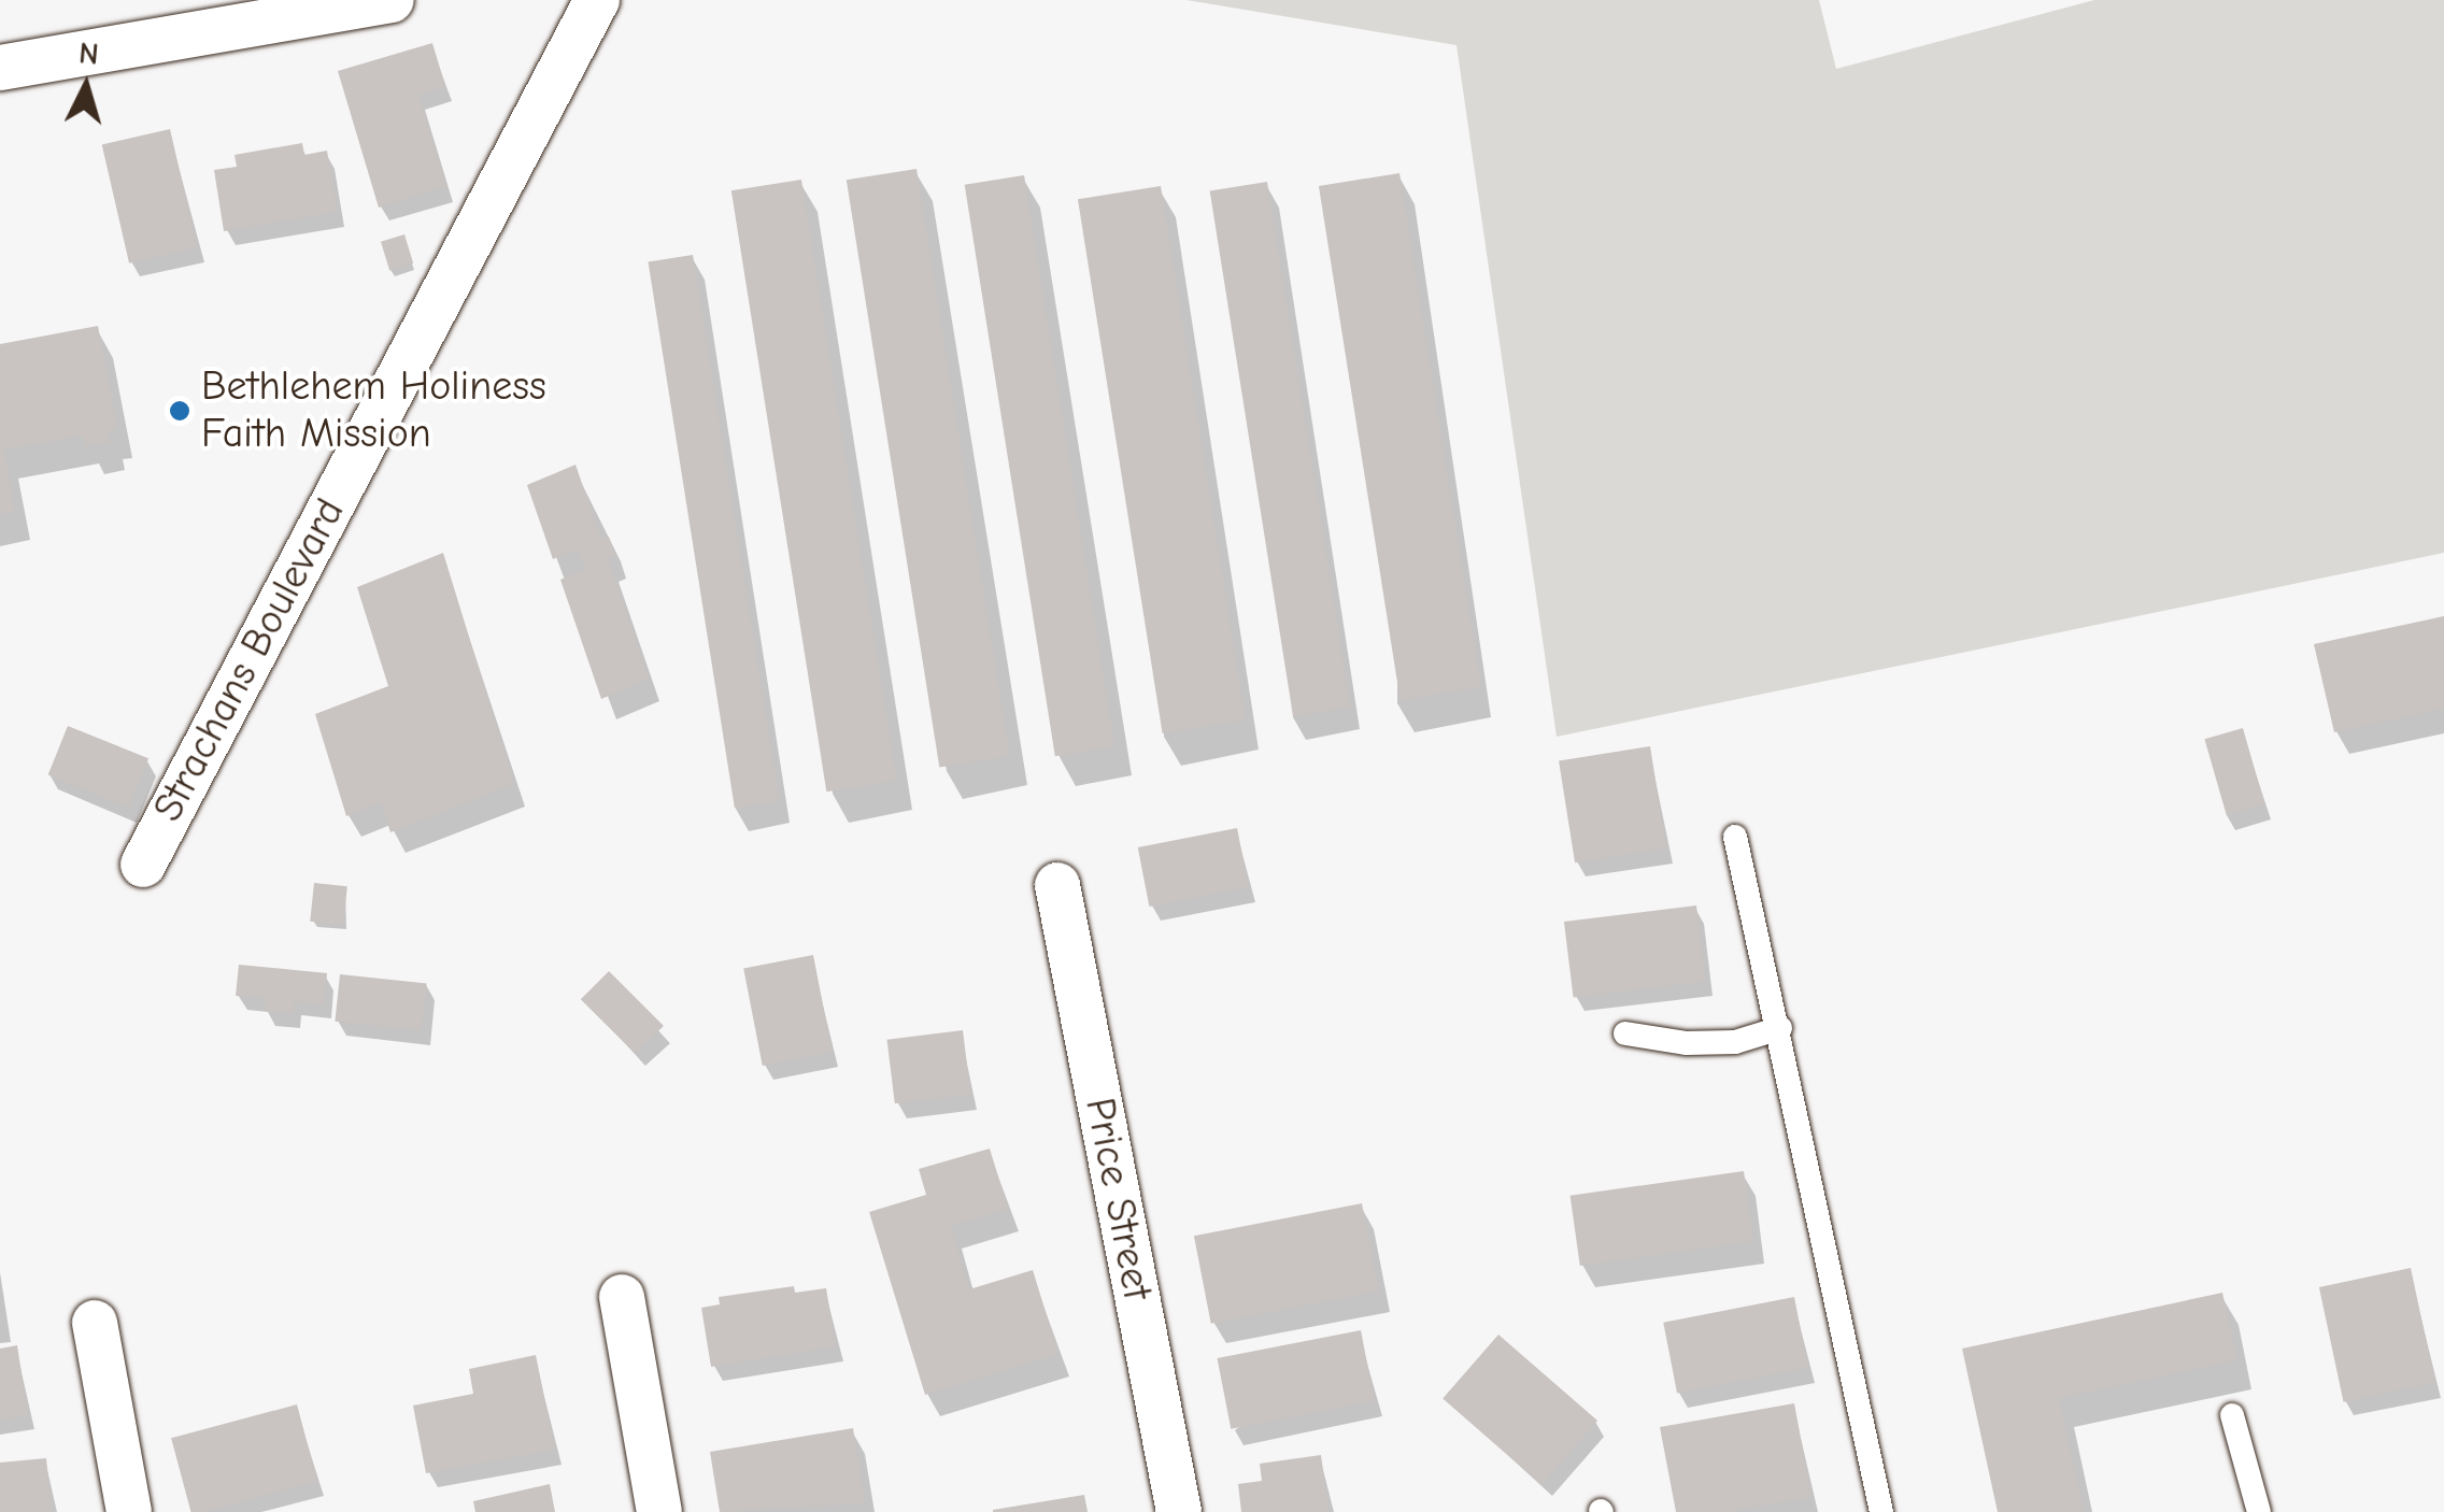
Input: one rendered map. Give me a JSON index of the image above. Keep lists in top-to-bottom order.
{
  "streets": {
    "street": ["Strachans Boulevard", "Price Street"]
  },
  "places": ["Bethlehem Holiness Faith Mission"],
  "north": "top"
}
